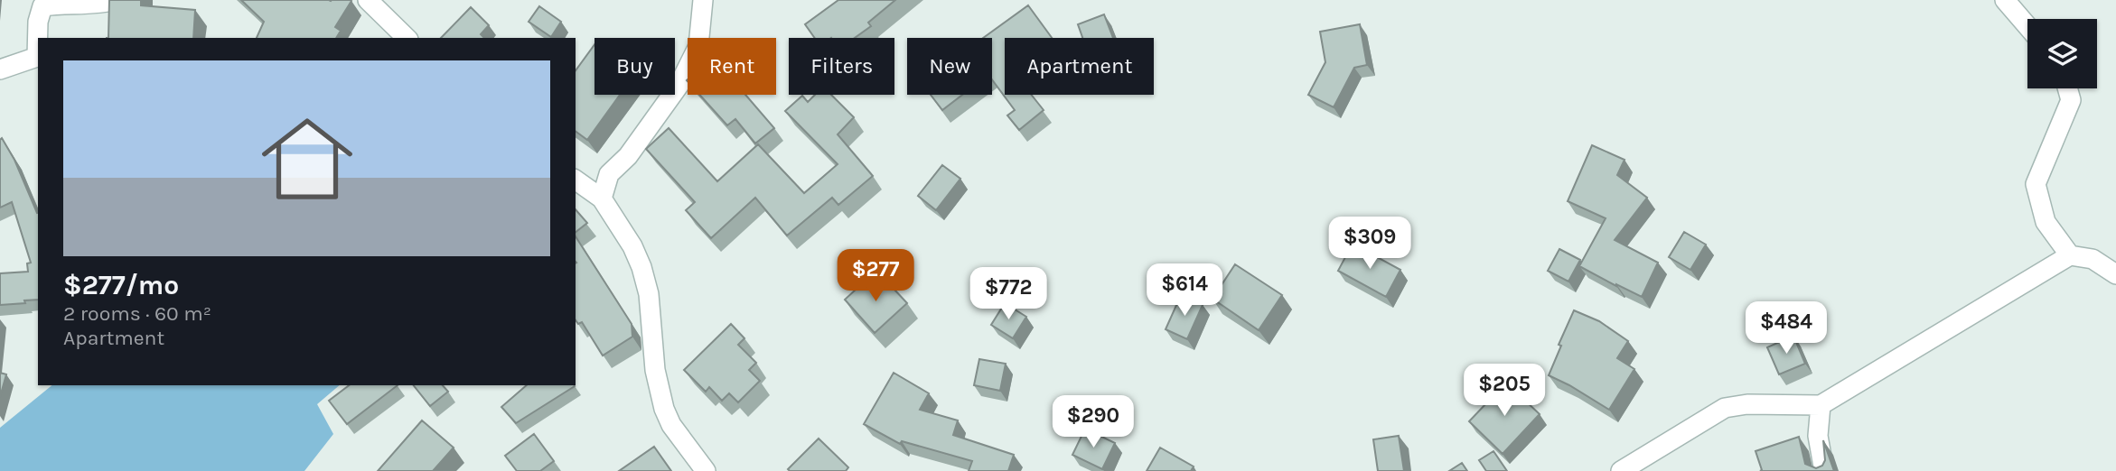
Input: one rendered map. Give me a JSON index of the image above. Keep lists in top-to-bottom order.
{
  "page": {
    "chip": [
      "Buy",
      "Rent",
      "Filters",
      "New",
      "Apartment"
    ],
    "list": [
      {
        "name": "$277/mo",
        "note": "2 rooms · 60 m² · Apartment"
      }
    ],
    "price": [
      "$309",
      "$277",
      "$614",
      "$772",
      "$484",
      "$205",
      "$290"
    ]
  }
}
